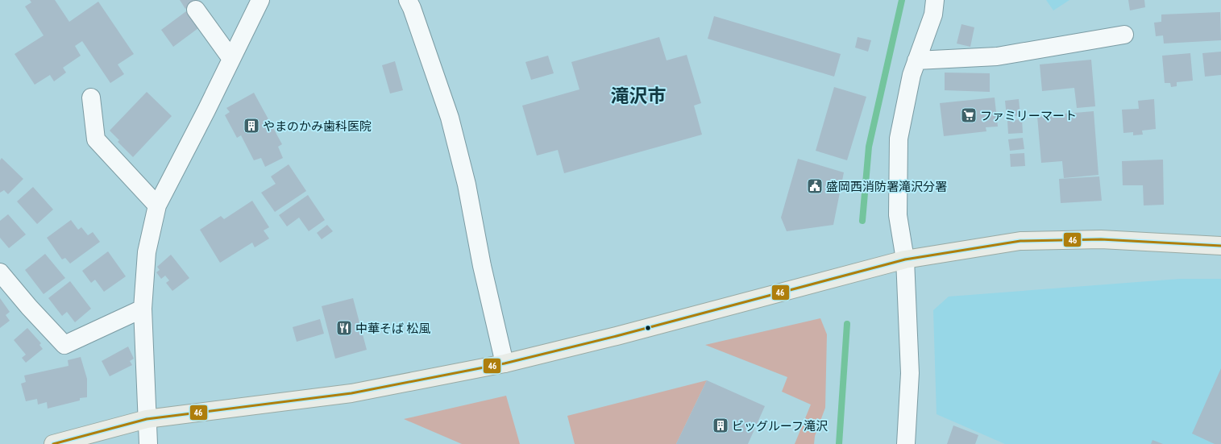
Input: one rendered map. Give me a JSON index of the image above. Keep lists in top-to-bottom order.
{
  "districts": ["滝沢市"],
  "places": {
    "supermarket": ["ファミリーマート"],
    "building": ["やまのかみ歯科医院", "ビッグルーフ滝沢"],
    "public building": ["盛岡西消防署滝沢分署"],
    "restaurant": ["中華そば 松風"]
  },
  "lines": ["transit line 46"]
}
